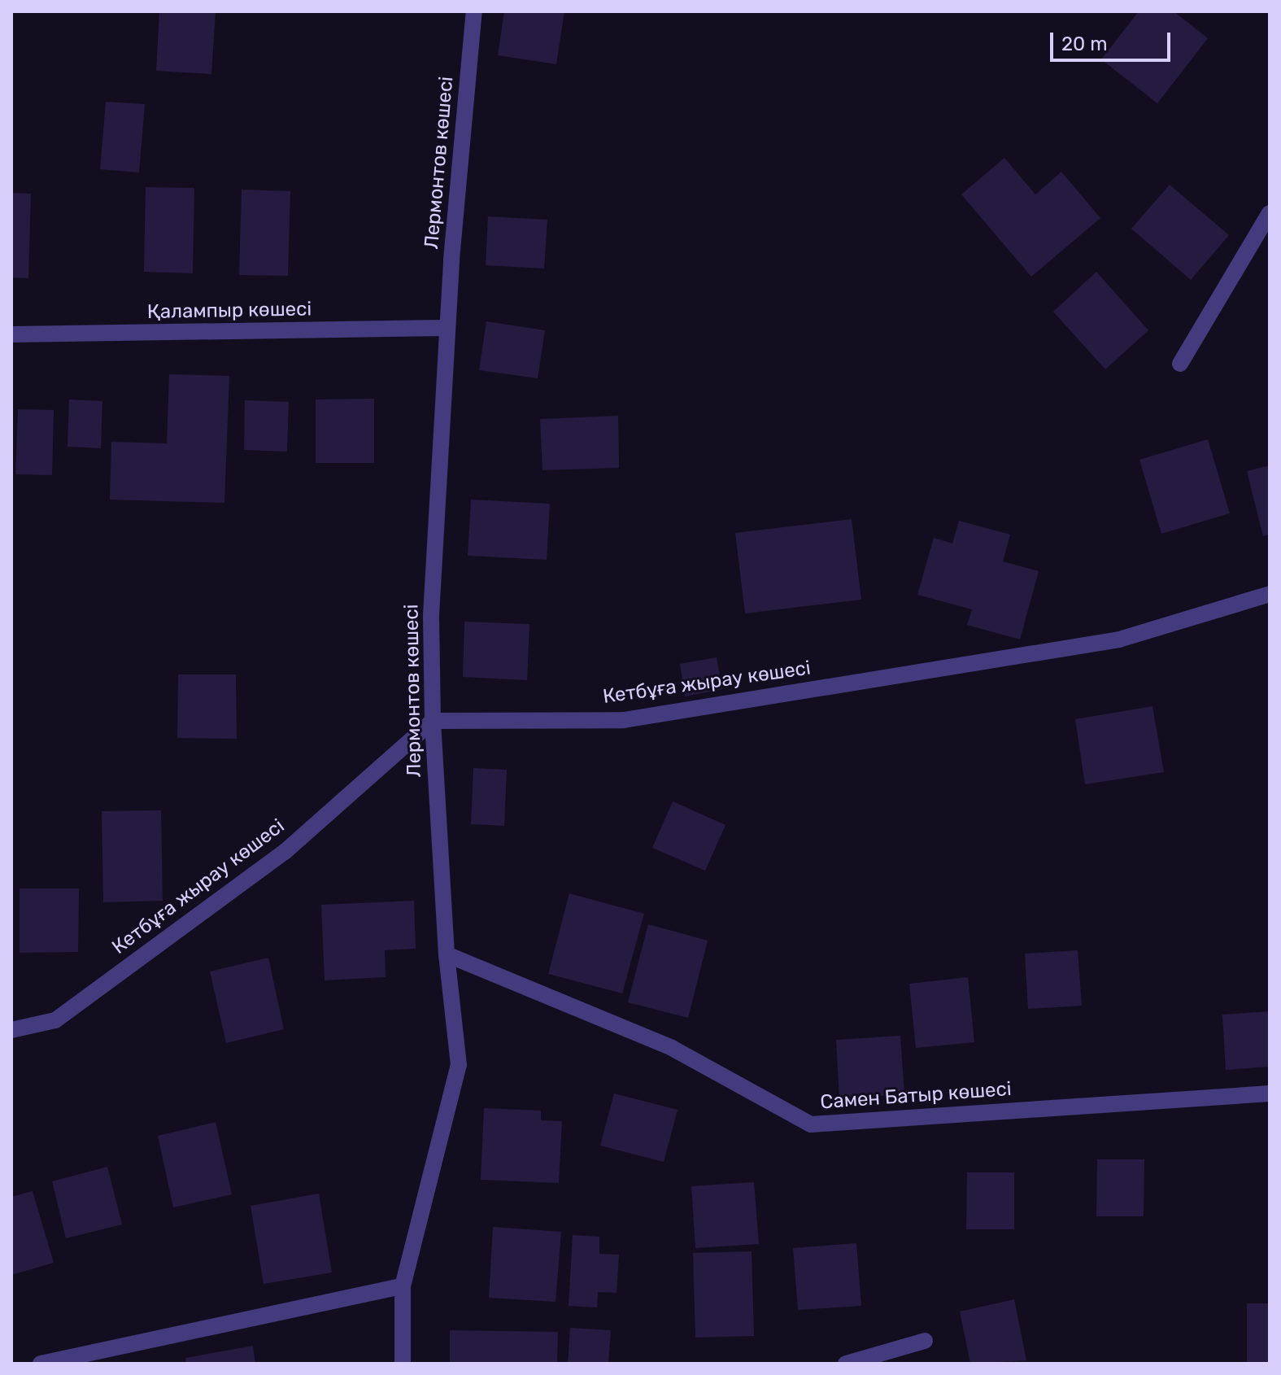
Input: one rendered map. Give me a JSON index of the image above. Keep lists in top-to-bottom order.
{
  "streets": {
    "street": [
      "Лермонтов көшесі",
      "Қалампыр көшесі",
      "Кетбұға жырау көшесі",
      "Самен Батыр көшесі"
    ]
  },
  "crossings": [
    ["Лермонтов көшесі", "Қалампыр көшесі"],
    ["Лермонтов көшесі", "Кетбұға жырау көшесі"],
    ["Лермонтов көшесі", "Самен Батыр көшесі"]
  ],
  "scale_bar": "20 m"
}
